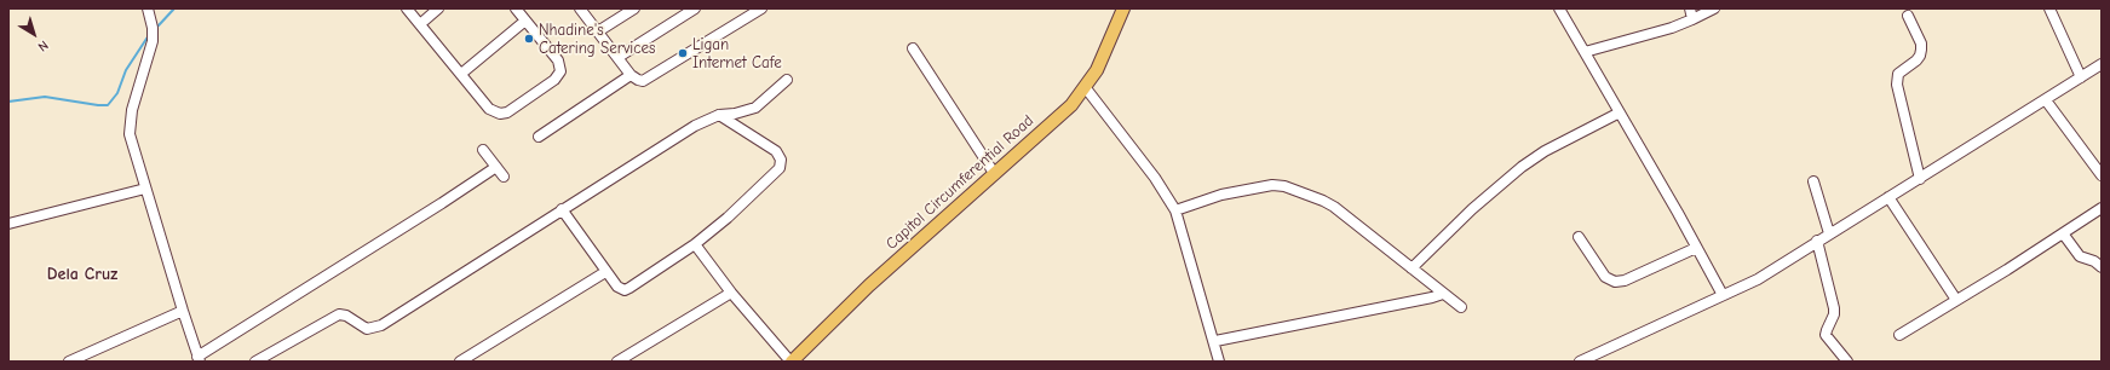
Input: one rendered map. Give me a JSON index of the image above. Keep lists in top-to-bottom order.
{
  "streets": {
    "main road": ["Capitol Circumferential Road"]
  },
  "districts": ["Dela Cruz"],
  "places": ["Nhadine's Catering Services", "Ligan Internet Cafe"],
  "north": "bottom right"
}
